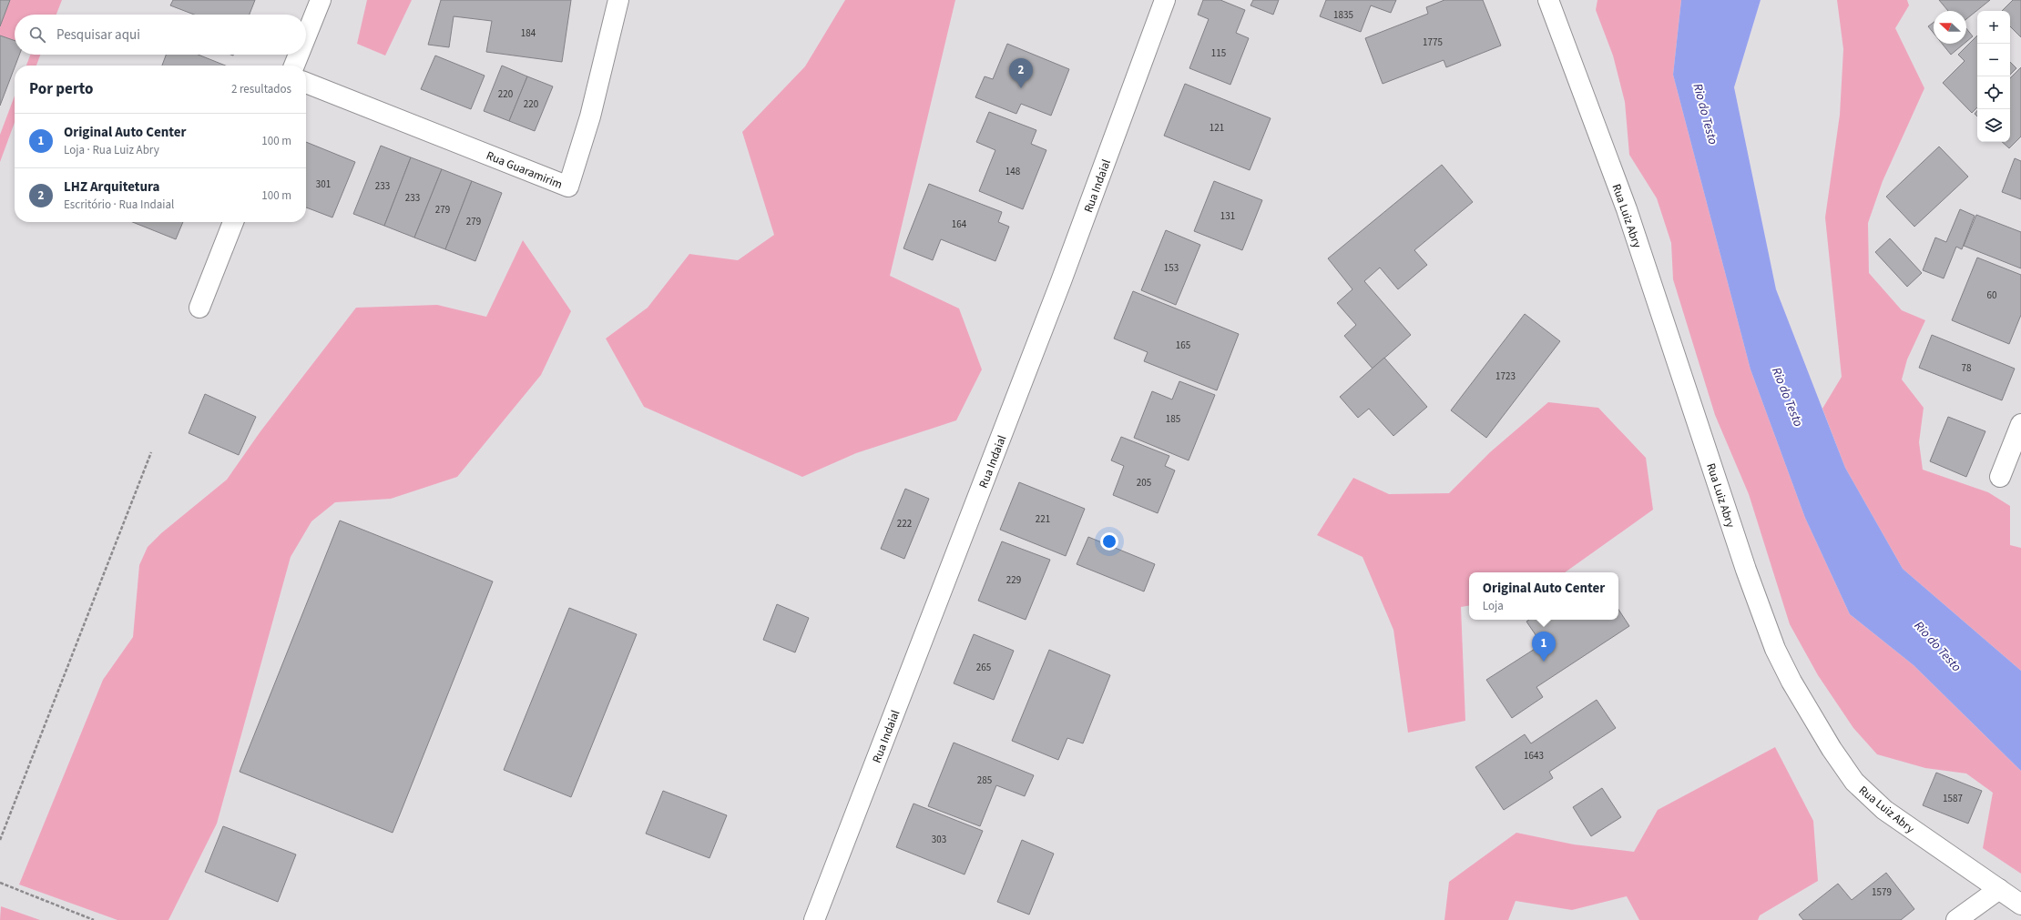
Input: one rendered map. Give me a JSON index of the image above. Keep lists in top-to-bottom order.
{
  "streets": {
    "street": ["Rua Guaramirim", "Rua Indaial", "Rua Luiz Abry"]
  },
  "water": ["Rio do Testo"],
  "house_numbers": [
    "1835",
    "184",
    "1775",
    "115",
    "220",
    "220",
    "121",
    "148",
    "301",
    "233",
    "233",
    "279",
    "131",
    "279",
    "164",
    "153",
    "60",
    "165",
    "78",
    "1723",
    "185",
    "205",
    "221",
    "222",
    "229",
    "265",
    "1643",
    "285",
    "1587",
    "303",
    "1579"
  ],
  "north": "left",
  "page": {
    "map_buttons": ["+", "−"],
    "search": "Pesquisar aqui",
    "pins": ["2", "1"],
    "heading": ["Por perto", "2 resultados"],
    "list": [
      {
        "mark": "1",
        "name": "Original Auto Center",
        "note": "Loja · Rua Luiz Abry",
        "value": "100 m"
      },
      {
        "mark": "2",
        "name": "LHZ Arquitetura",
        "note": "Escritório · Rua Indaial",
        "value": "100 m"
      }
    ],
    "popup": ["Original Auto Center", "Loja"]
  }
}
